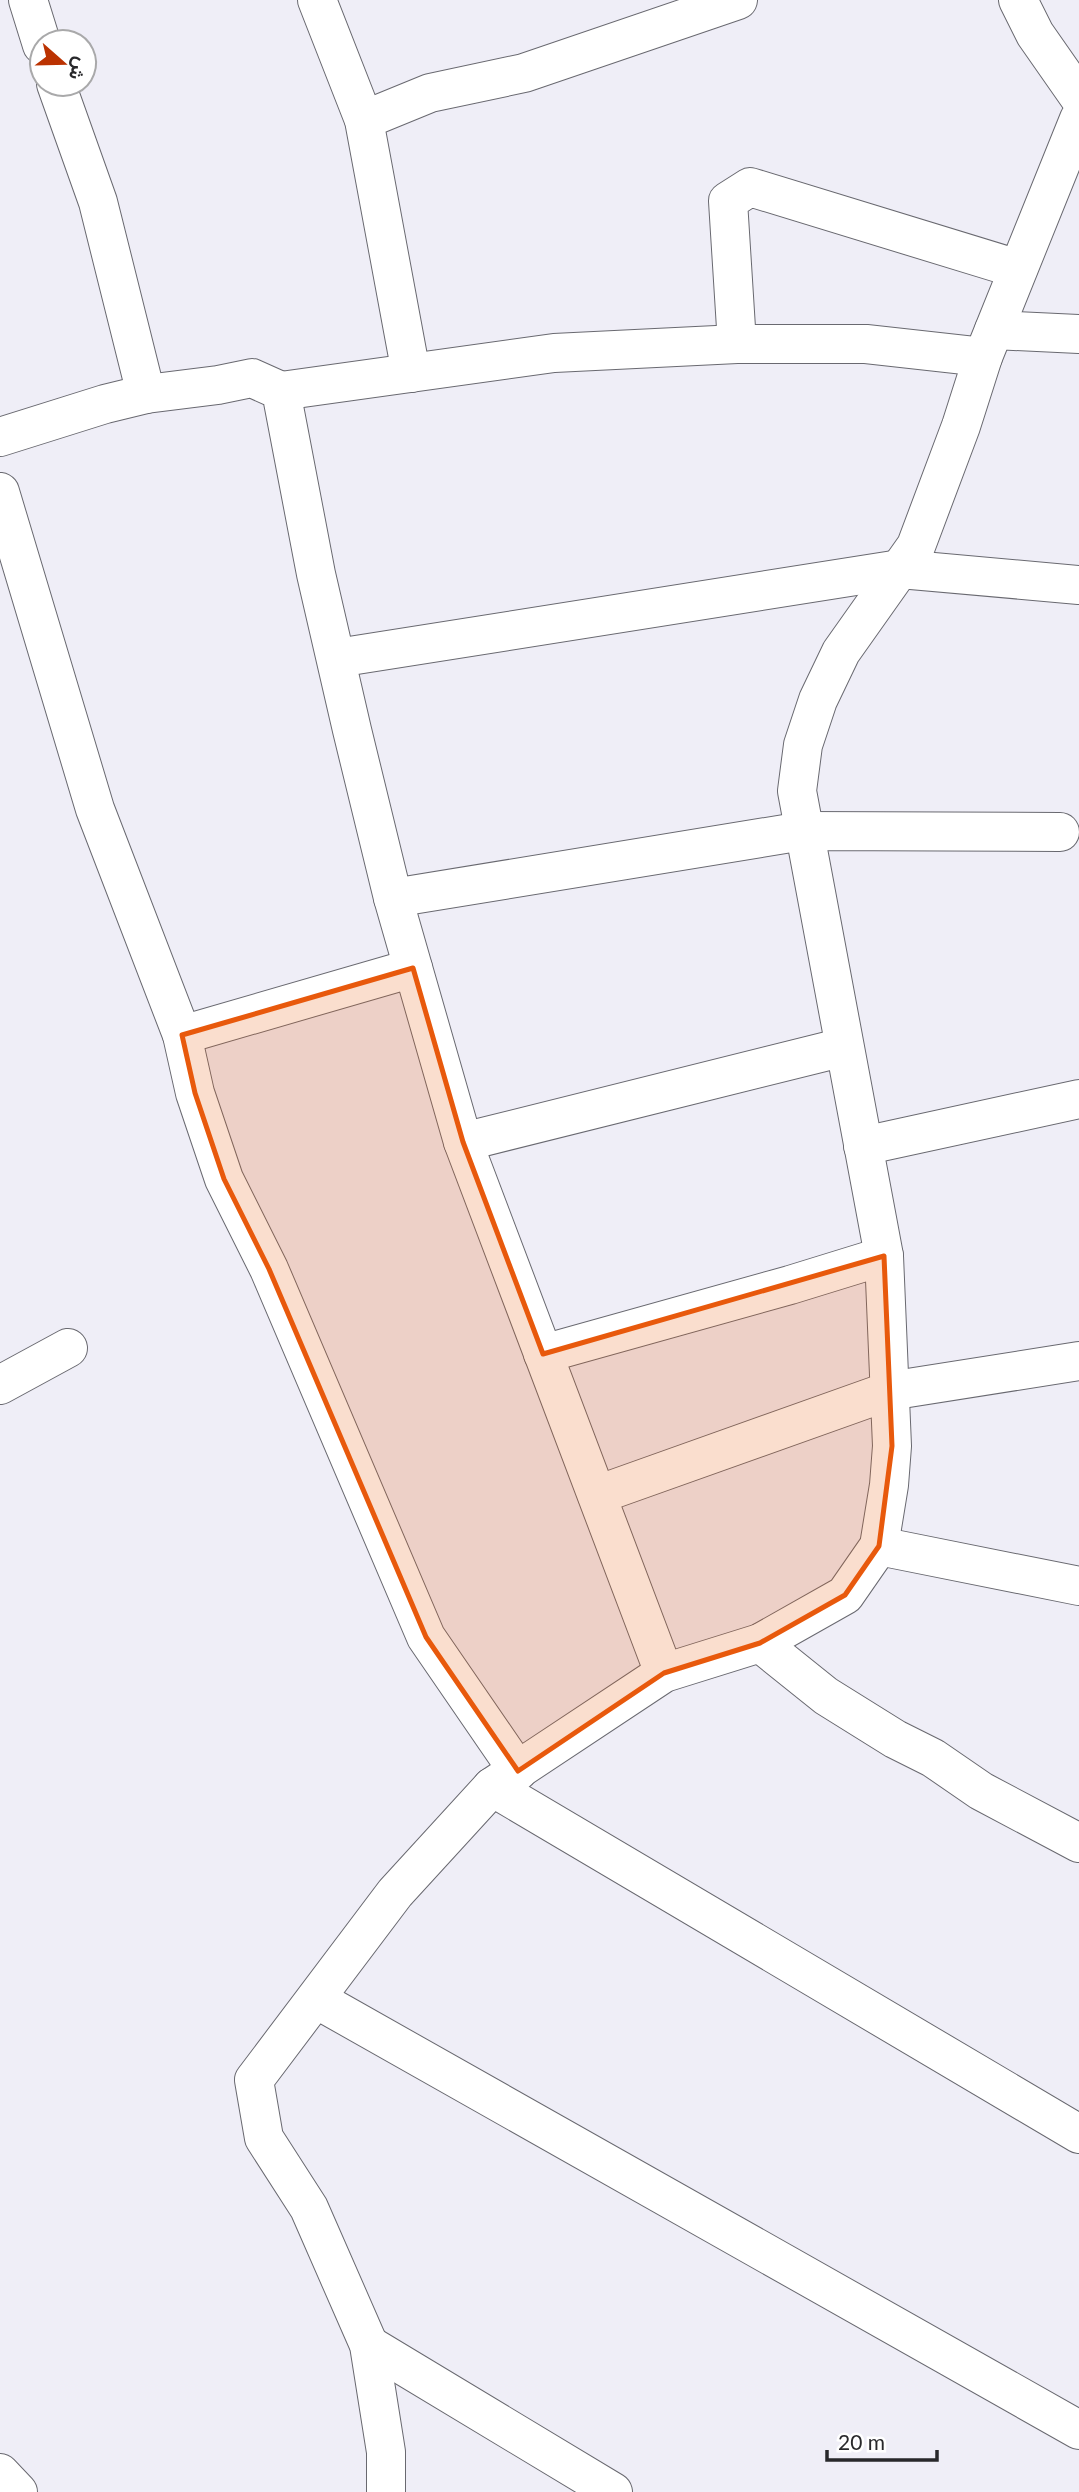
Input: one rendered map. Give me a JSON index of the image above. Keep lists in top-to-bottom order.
{
  "scale_bar": "20 m",
  "north": "right"
}
